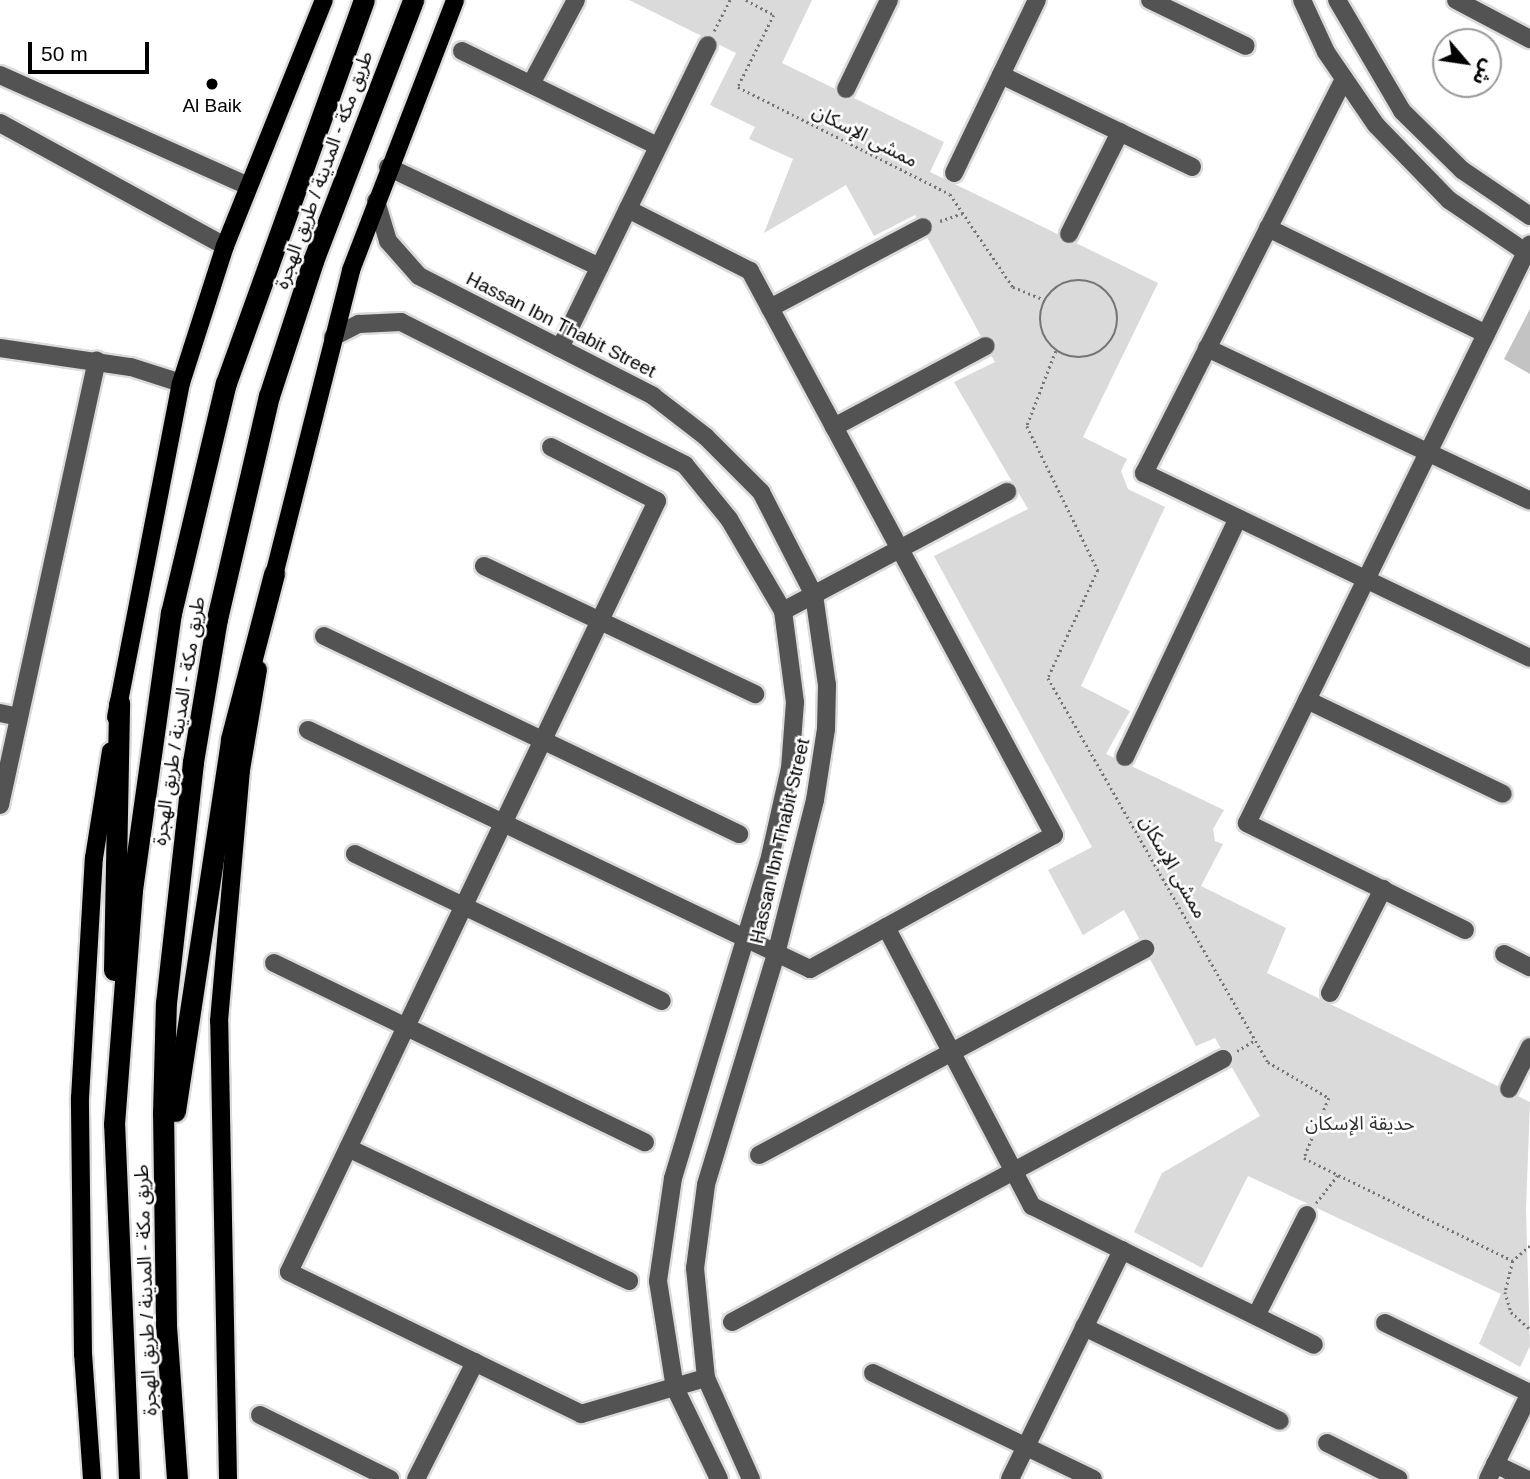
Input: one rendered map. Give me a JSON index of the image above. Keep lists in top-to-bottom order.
{
  "streets": {
    "highway": ["طريق مكة - المدينة / طريق الهجرة"],
    "street": ["Hassan Ibn Thabit Street"],
    "path": ["ممشى الإسكان"]
  },
  "parks": ["حديقة الإسكان"],
  "places": ["Al Baik"],
  "scale_bar": "50 m",
  "north": "bottom right"
}
